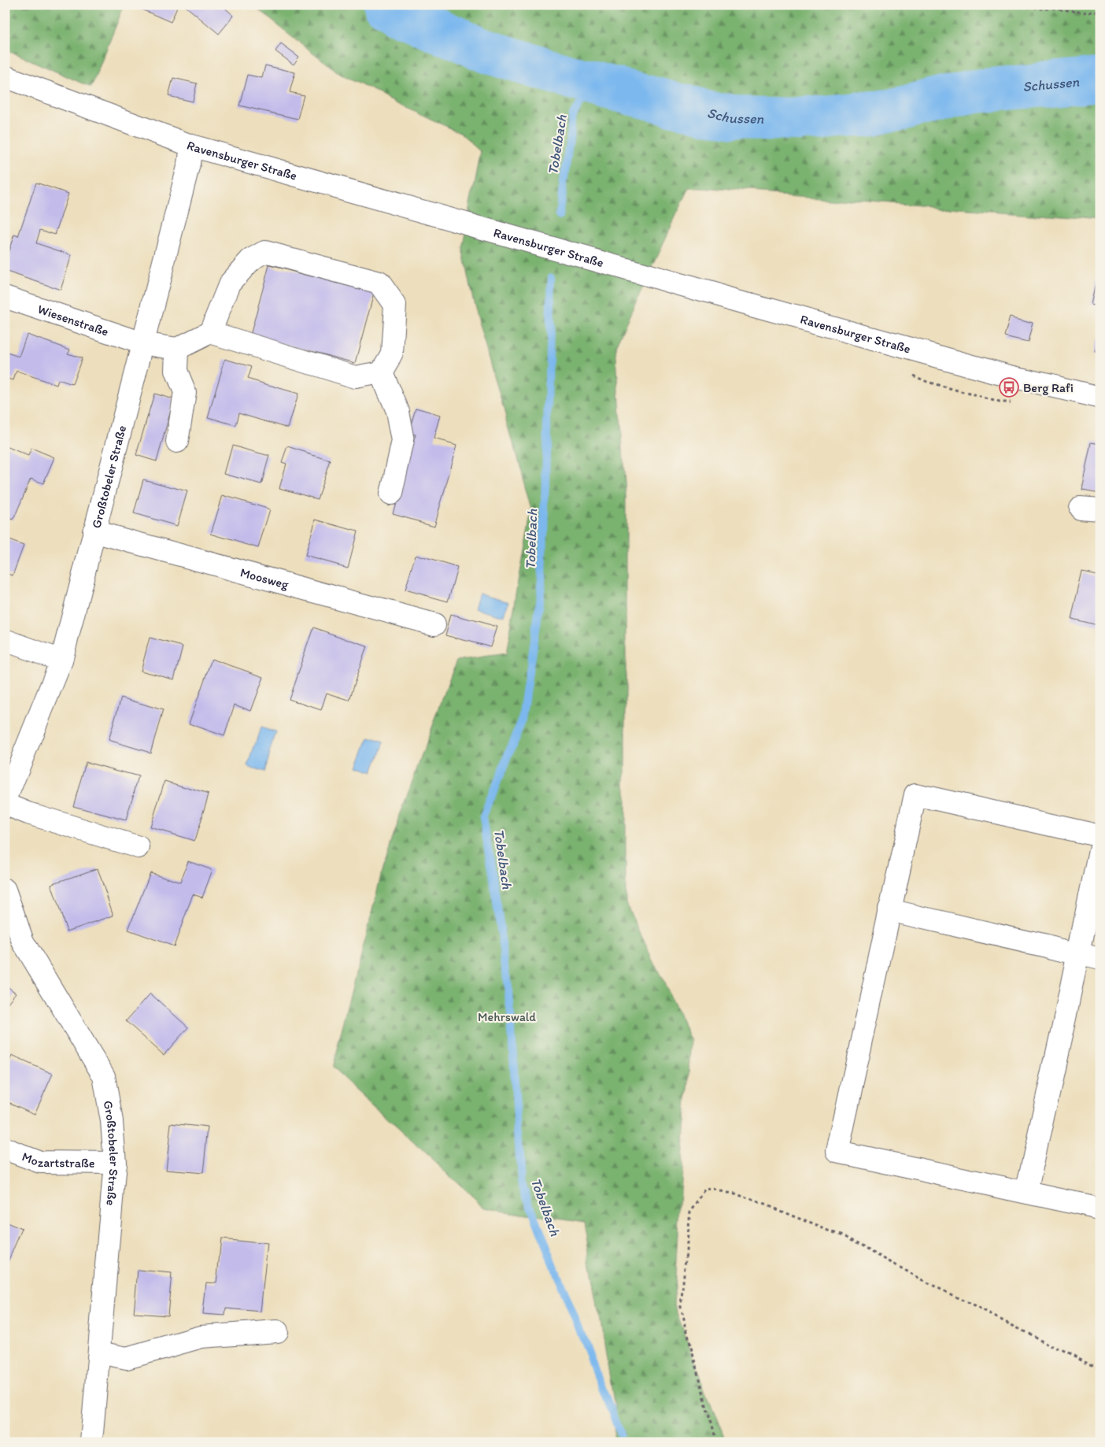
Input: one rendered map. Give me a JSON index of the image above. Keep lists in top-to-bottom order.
{
  "streets": {
    "street": [
      "Ravensburger Straße",
      "Wiesenstraße",
      "Großtobeler Straße",
      "Moosweg",
      "Mozartstraße"
    ]
  },
  "crossings": [
    ["Ravensburger Straße", "Großtobeler Straße"],
    ["Wiesenstraße", "Großtobeler Straße"],
    ["Großtobeler Straße", "Moosweg"],
    ["Großtobeler Straße", "Mozartstraße"]
  ],
  "water": ["Schussen", "Tobelbach"],
  "parks": ["Mehrswald"],
  "places": {
    "bus stop": ["Berg Rafi"]
  }
}
